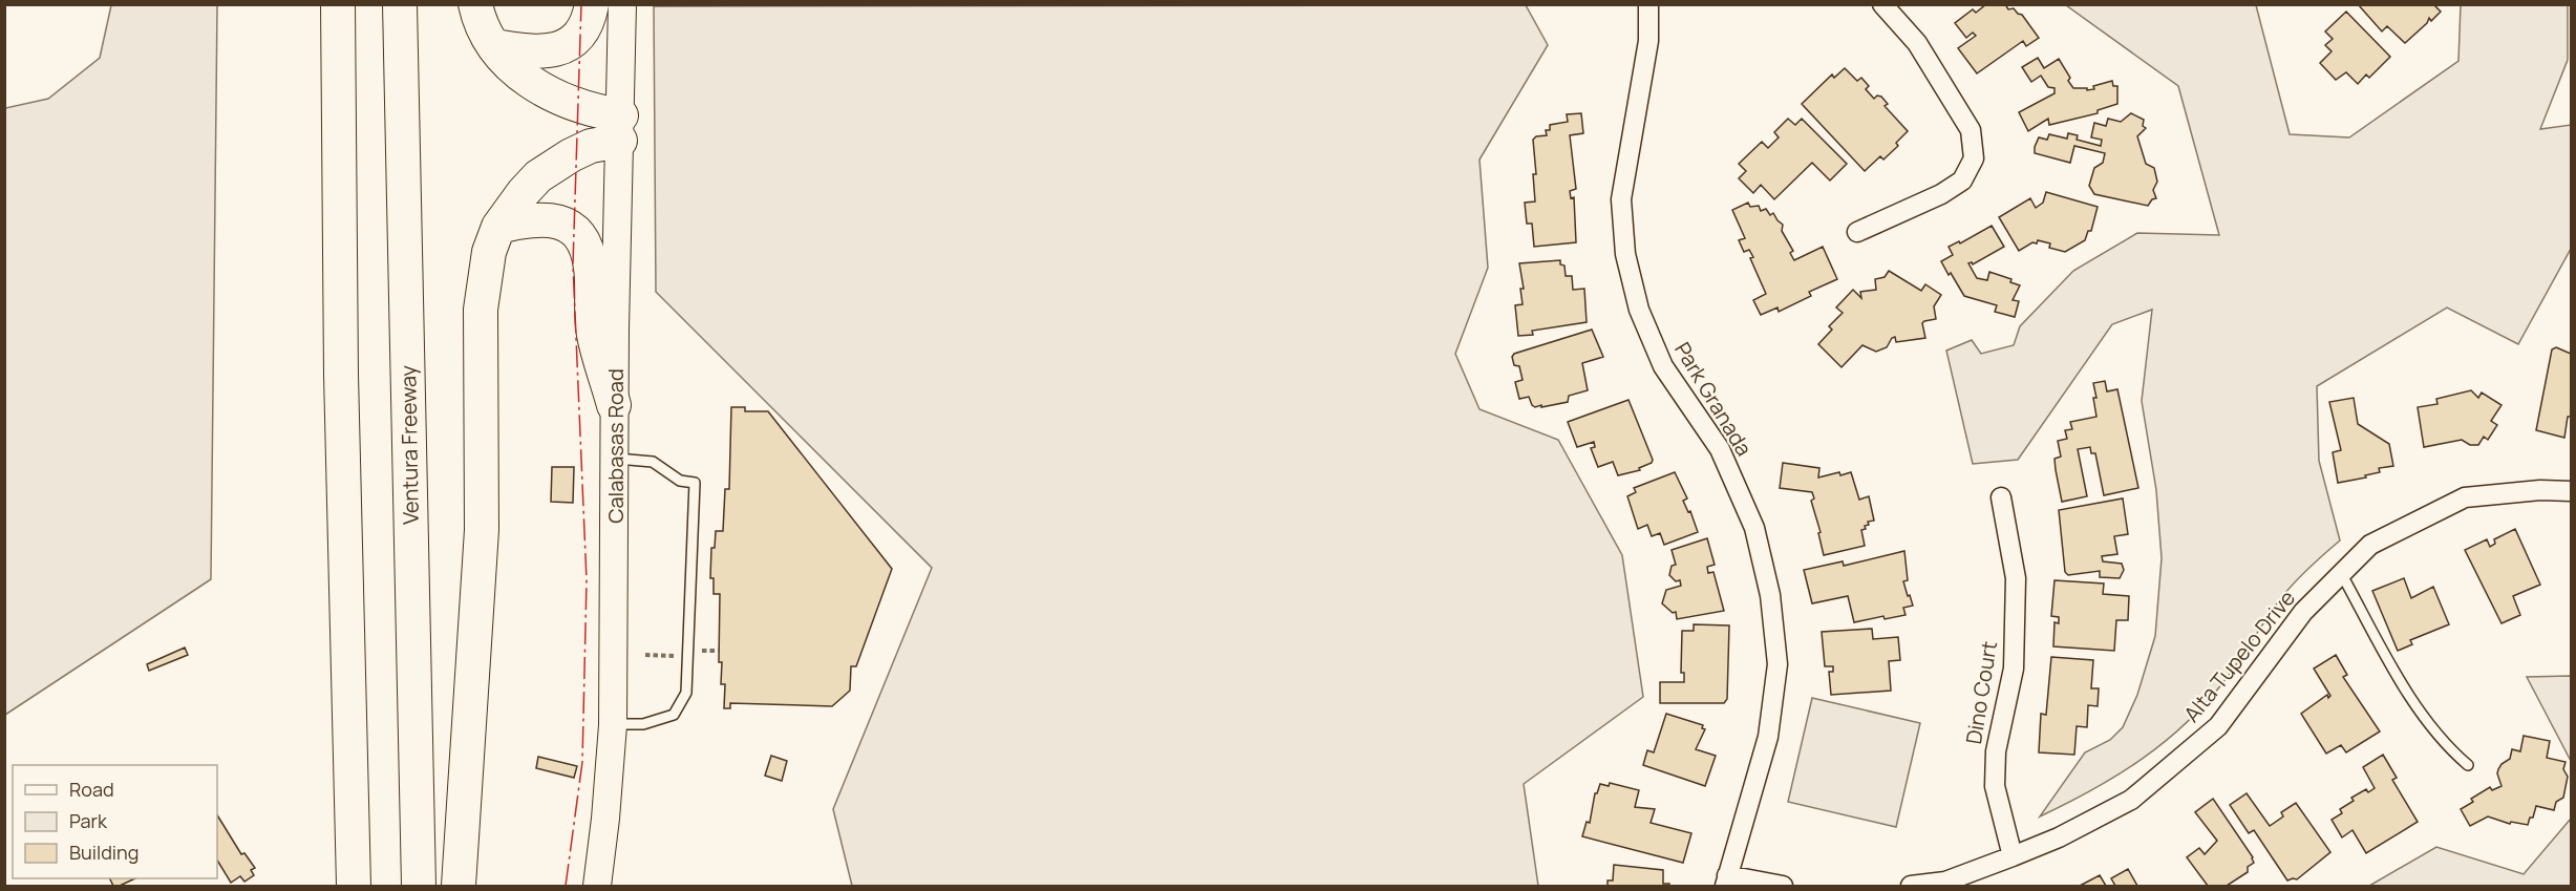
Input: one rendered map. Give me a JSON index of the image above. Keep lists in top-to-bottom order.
{
  "streets": {
    "highway": ["Ventura Freeway"],
    "main road": ["Calabasas Road"],
    "street": ["Park Granada", "Alta Tupelo Drive", "Dino Court"]
  },
  "crossings": [
    ["Alta Tupelo Drive", "Dino Court"]
  ],
  "legend": ["Road", "Park", "Building"]
}
